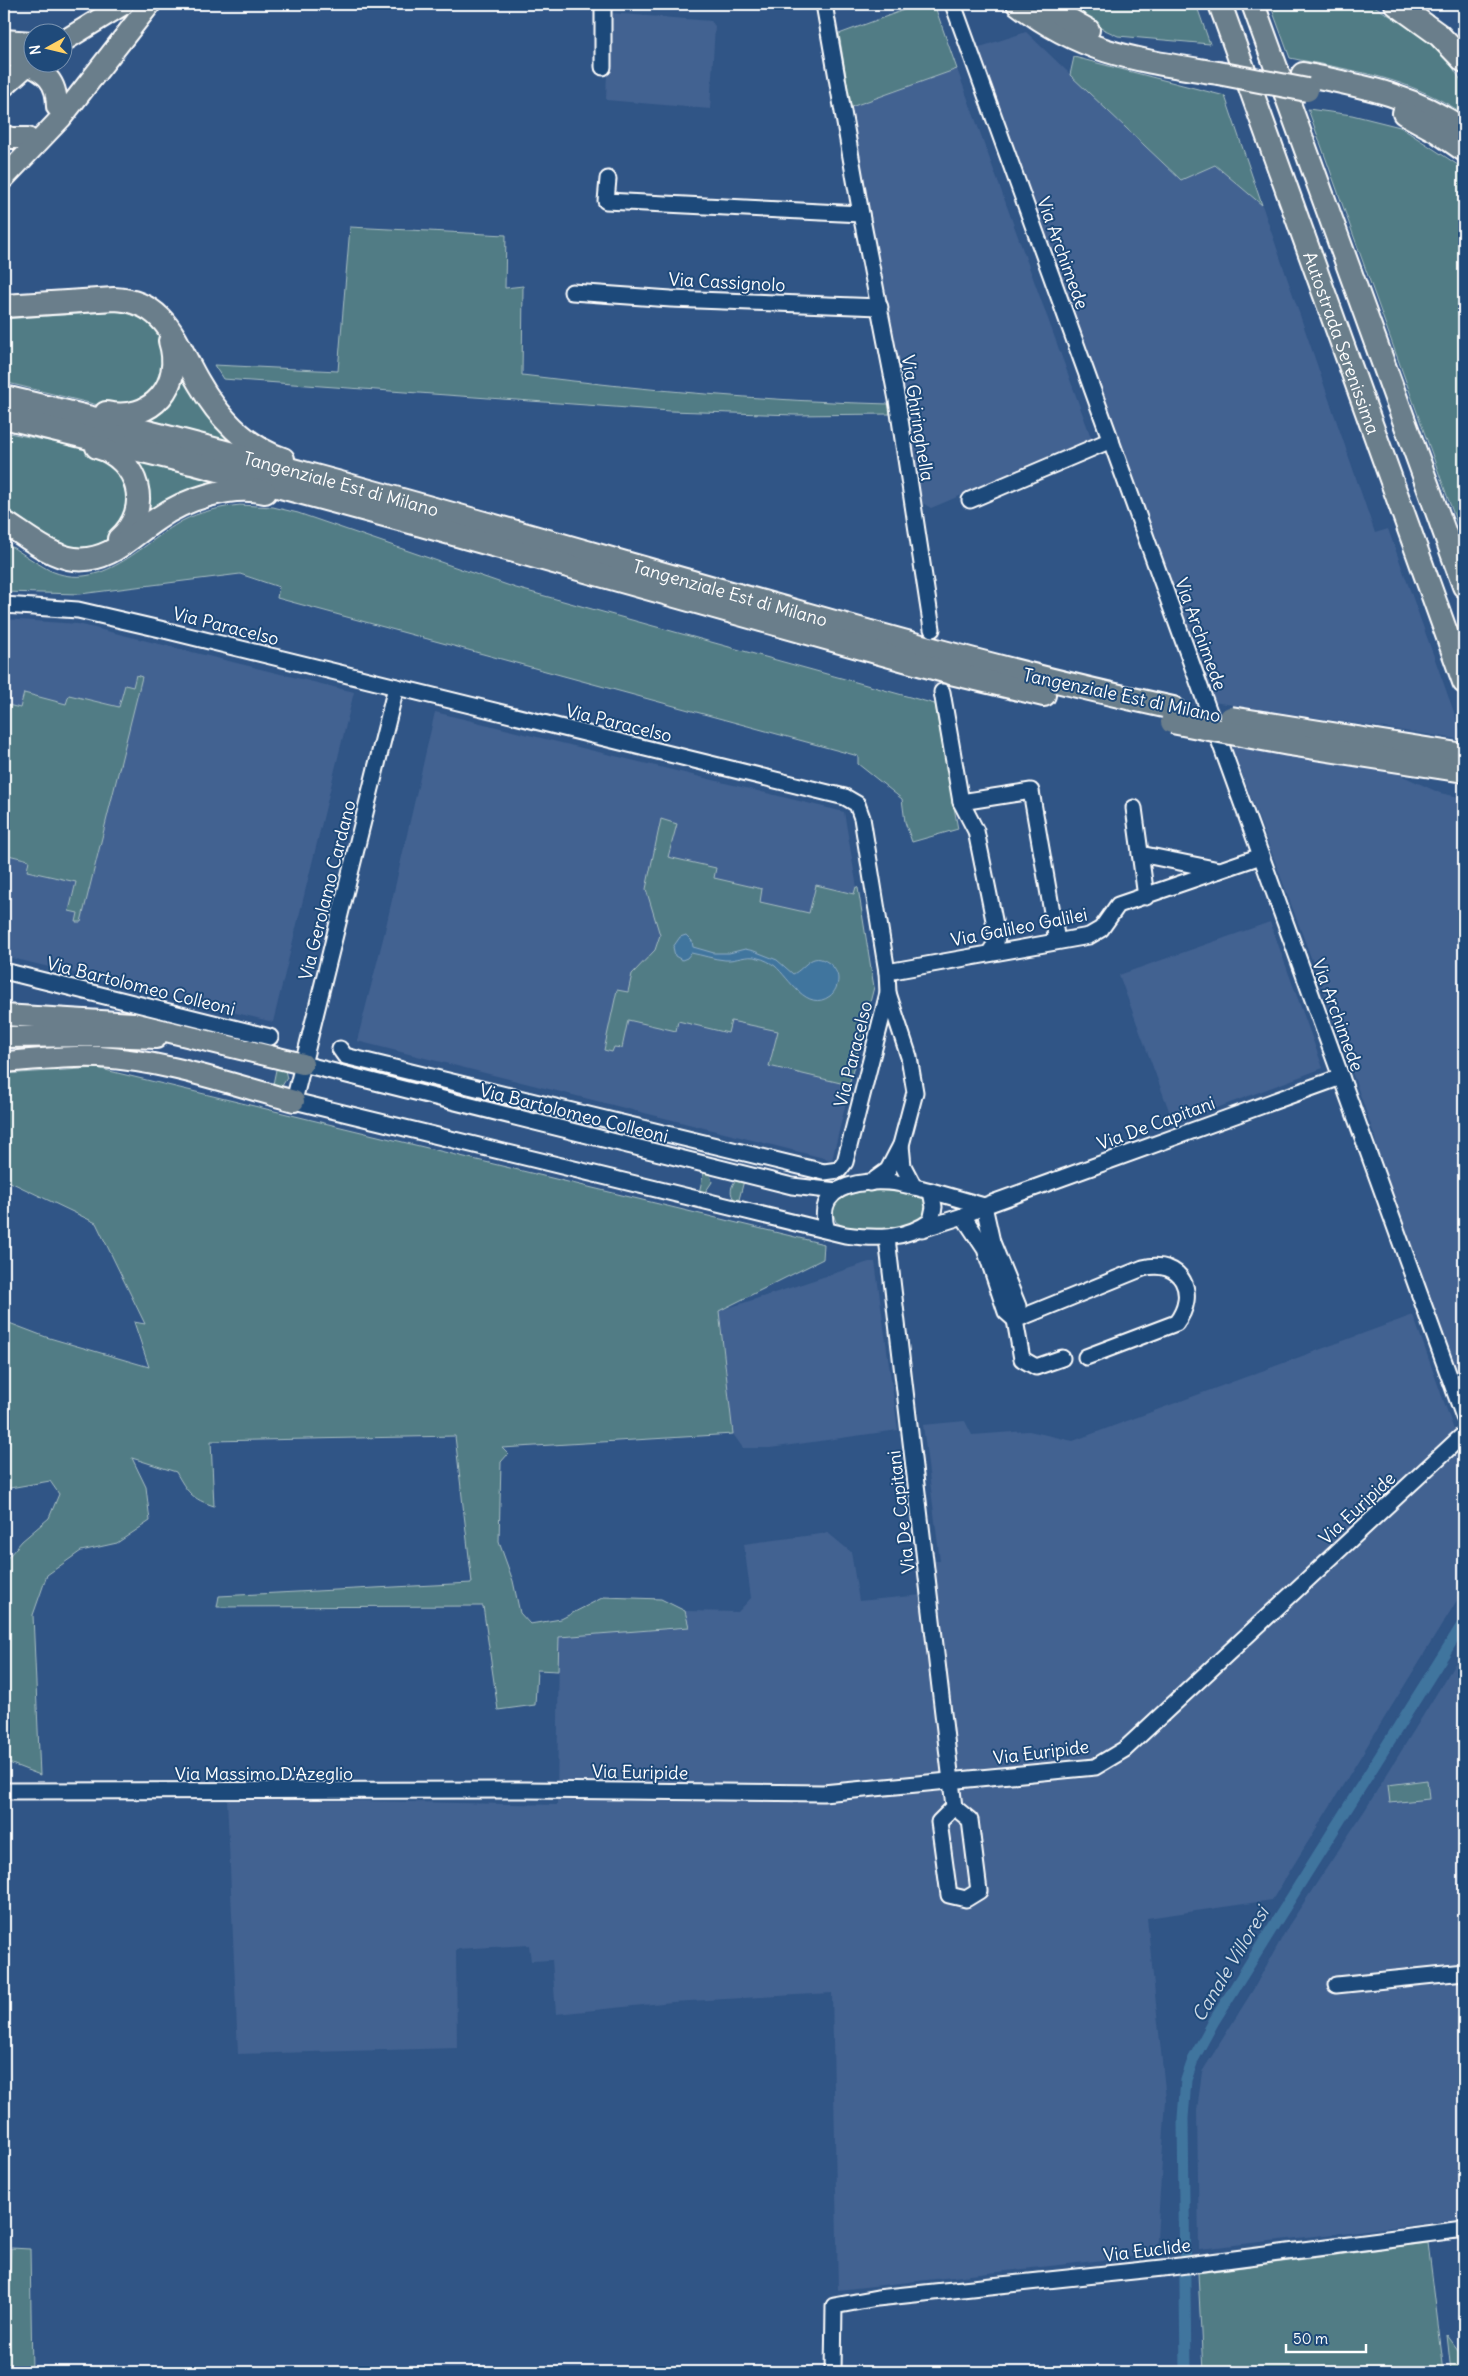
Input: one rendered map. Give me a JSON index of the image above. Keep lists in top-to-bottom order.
{
  "streets": {
    "highway": ["Autostrada Serenissima", "Tangenziale Est di Milano"],
    "street": [
      "Via Archimede",
      "Via Cassignolo",
      "Via Ghiringhella",
      "Via Paracelso",
      "Via Gerolamo Cardano",
      "Via Galileo Galilei",
      "Via Bartolomeo Colleoni",
      "Via De Capitani",
      "Via Euripide",
      "Via Massimo D'Azeglio",
      "Via Euclide"
    ]
  },
  "crossings": [
    ["Via Archimede", "Via Galileo Galilei"],
    ["Via Archimede", "Via De Capitani"],
    ["Via Cassignolo", "Via Ghiringhella"],
    ["Via Paracelso", "Via Gerolamo Cardano"],
    ["Via Paracelso", "Via Galileo Galilei"],
    ["Via Paracelso", "Via Bartolomeo Colleoni"],
    ["Via Gerolamo Cardano", "Via Bartolomeo Colleoni"],
    ["Via Bartolomeo Colleoni", "Via De Capitani"],
    ["Via De Capitani", "Via Euripide"],
    ["Via Euripide", "Via Massimo D'Azeglio"]
  ],
  "water": ["Canale Villoresi"],
  "scale_bar": "50 m",
  "north": "left"
}
